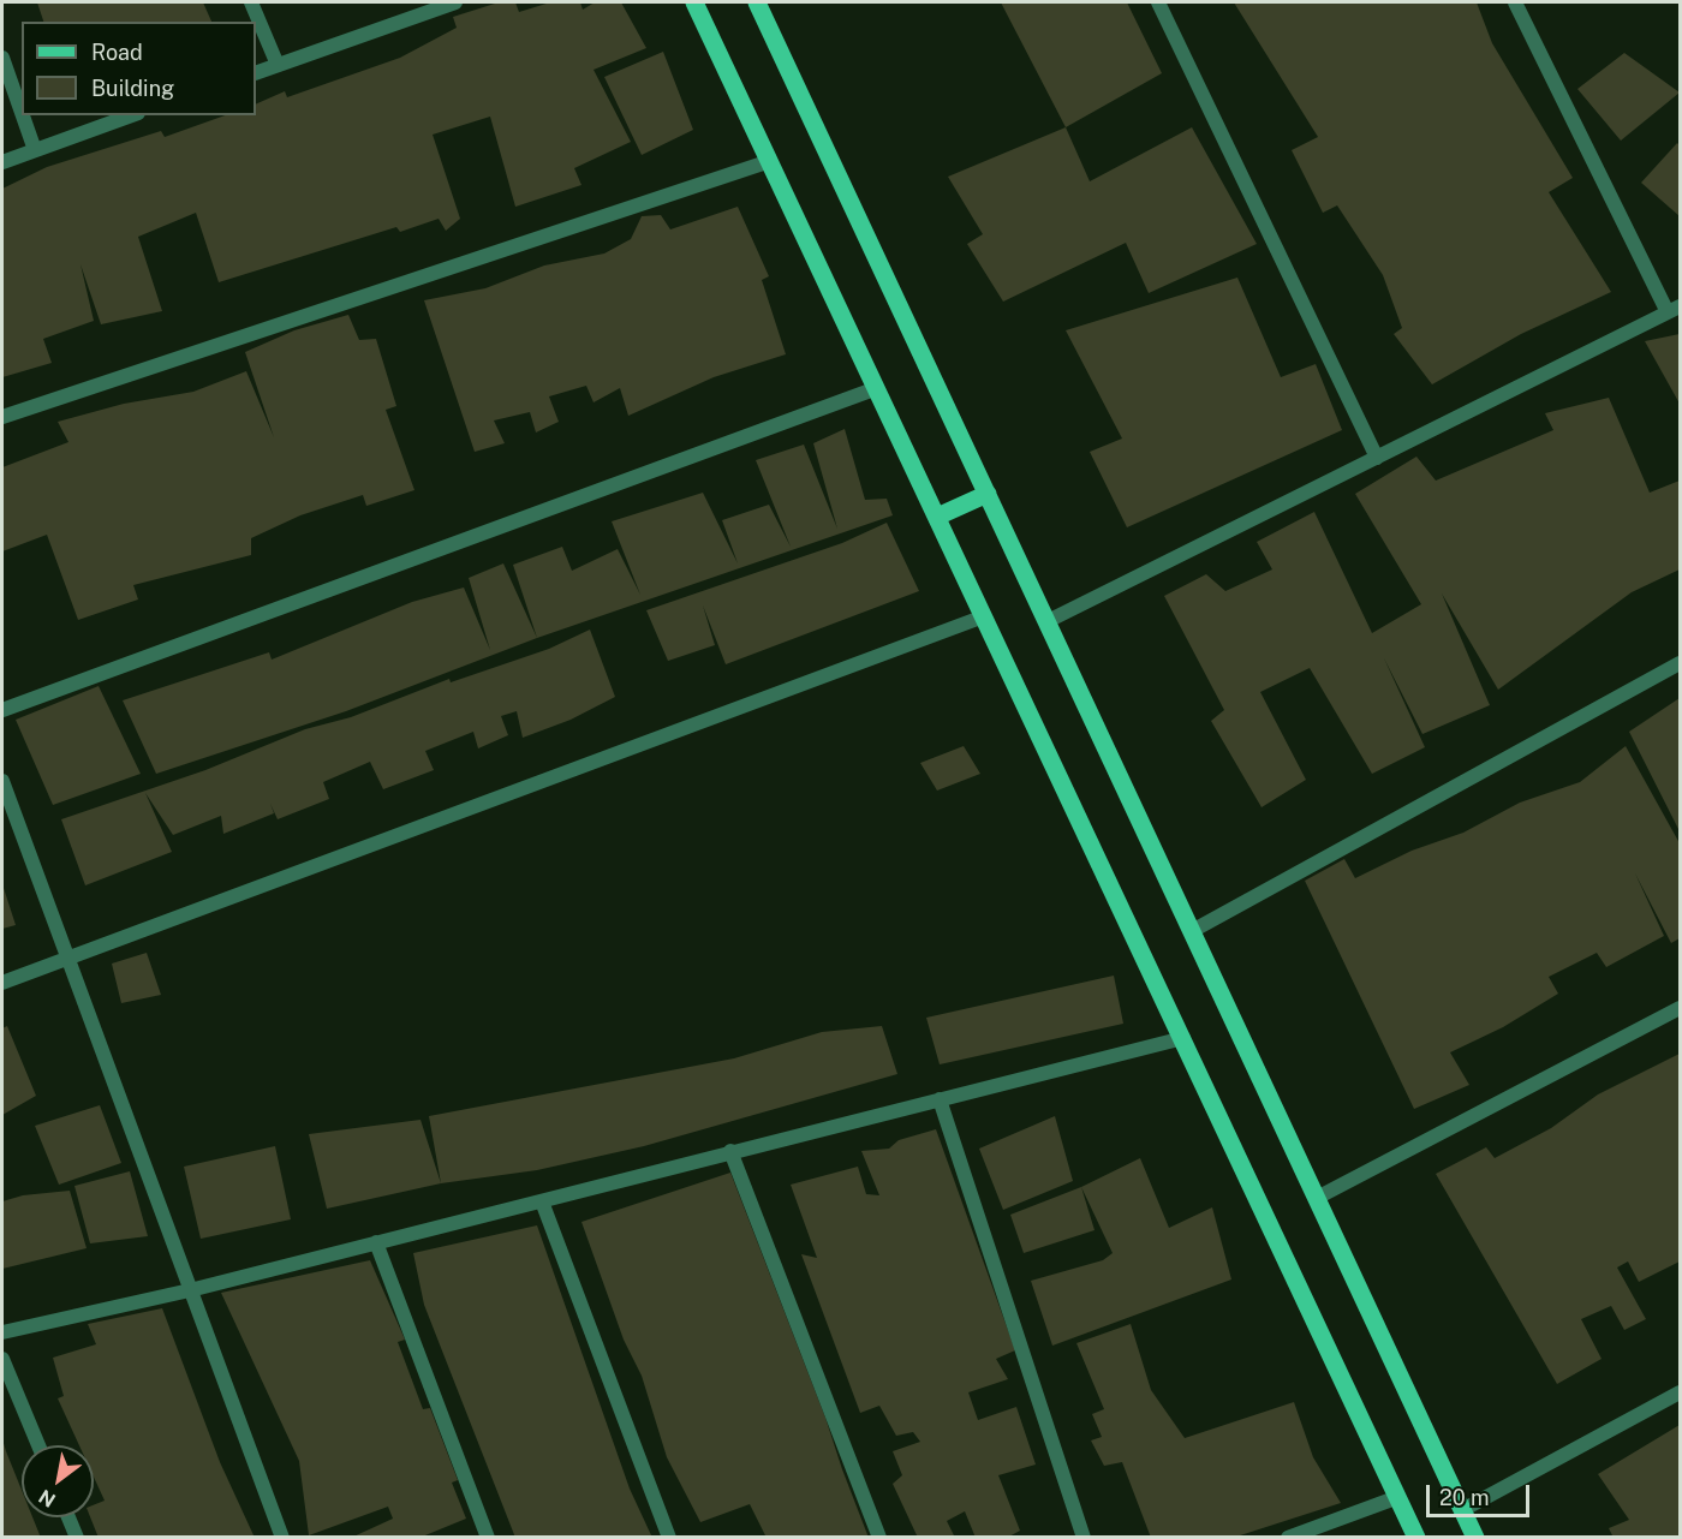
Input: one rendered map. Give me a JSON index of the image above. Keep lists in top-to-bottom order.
{
  "legend": ["Road", "Building"],
  "scale_bar": "20 m",
  "north": "bottom left"
}
